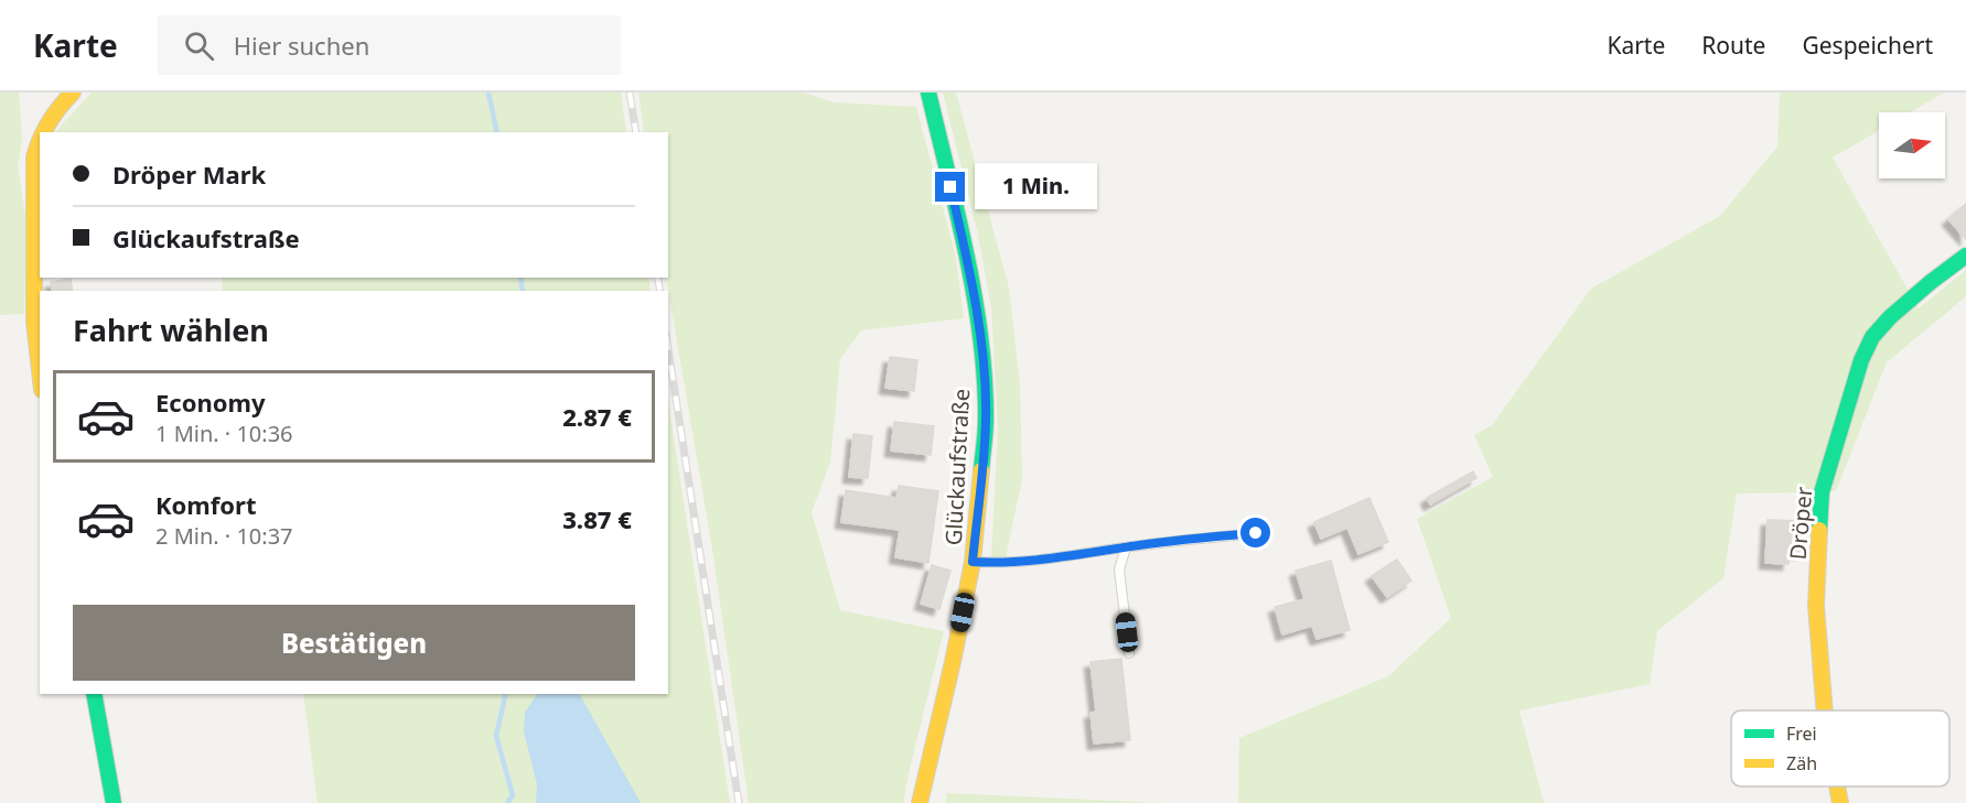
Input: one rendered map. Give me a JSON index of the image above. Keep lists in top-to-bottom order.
{
  "streets": {
    "street": ["Glückaufstraße", "Dröper"]
  },
  "legend": ["Frei", "Zäh"],
  "north": "right",
  "page": {
    "header": "Karte",
    "search": "Hier suchen",
    "nav": ["Karte", "Route", "Gespeichert"],
    "banner": ["Dröper Mark", "Glückaufstraße"],
    "bubble": "1 Min.",
    "heading": "Fahrt wählen",
    "list": [
      {
        "name": "Economy",
        "note": "1 Min. · 10:36",
        "value": "2.87 €"
      },
      {
        "name": "Komfort",
        "note": "2 Min. · 10:37",
        "value": "3.87 €"
      }
    ],
    "buttons": "Bestätigen"
  }
}
